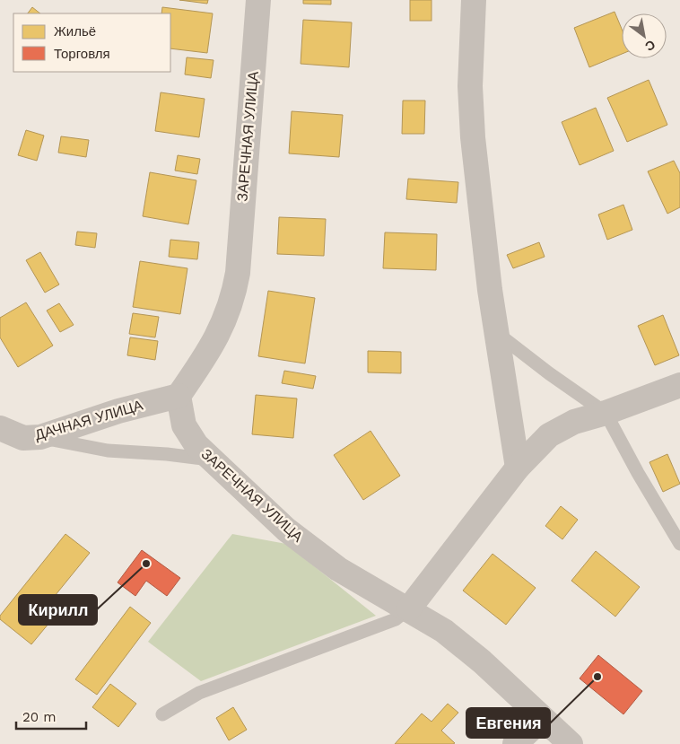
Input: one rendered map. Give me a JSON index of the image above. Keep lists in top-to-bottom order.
{
  "streets": {
    "street": ["ЗАРЕЧНАЯ УЛИЦА", "ДАЧНАЯ УЛИЦА"]
  },
  "crossings": [
    ["ЗАРЕЧНАЯ УЛИЦА", "ДАЧНАЯ УЛИЦА"]
  ],
  "places": ["Кирилл", "Евгения"],
  "legend": ["Жильё", "Торговля"],
  "scale_bar": "20 m",
  "north": "bottom right"
}
